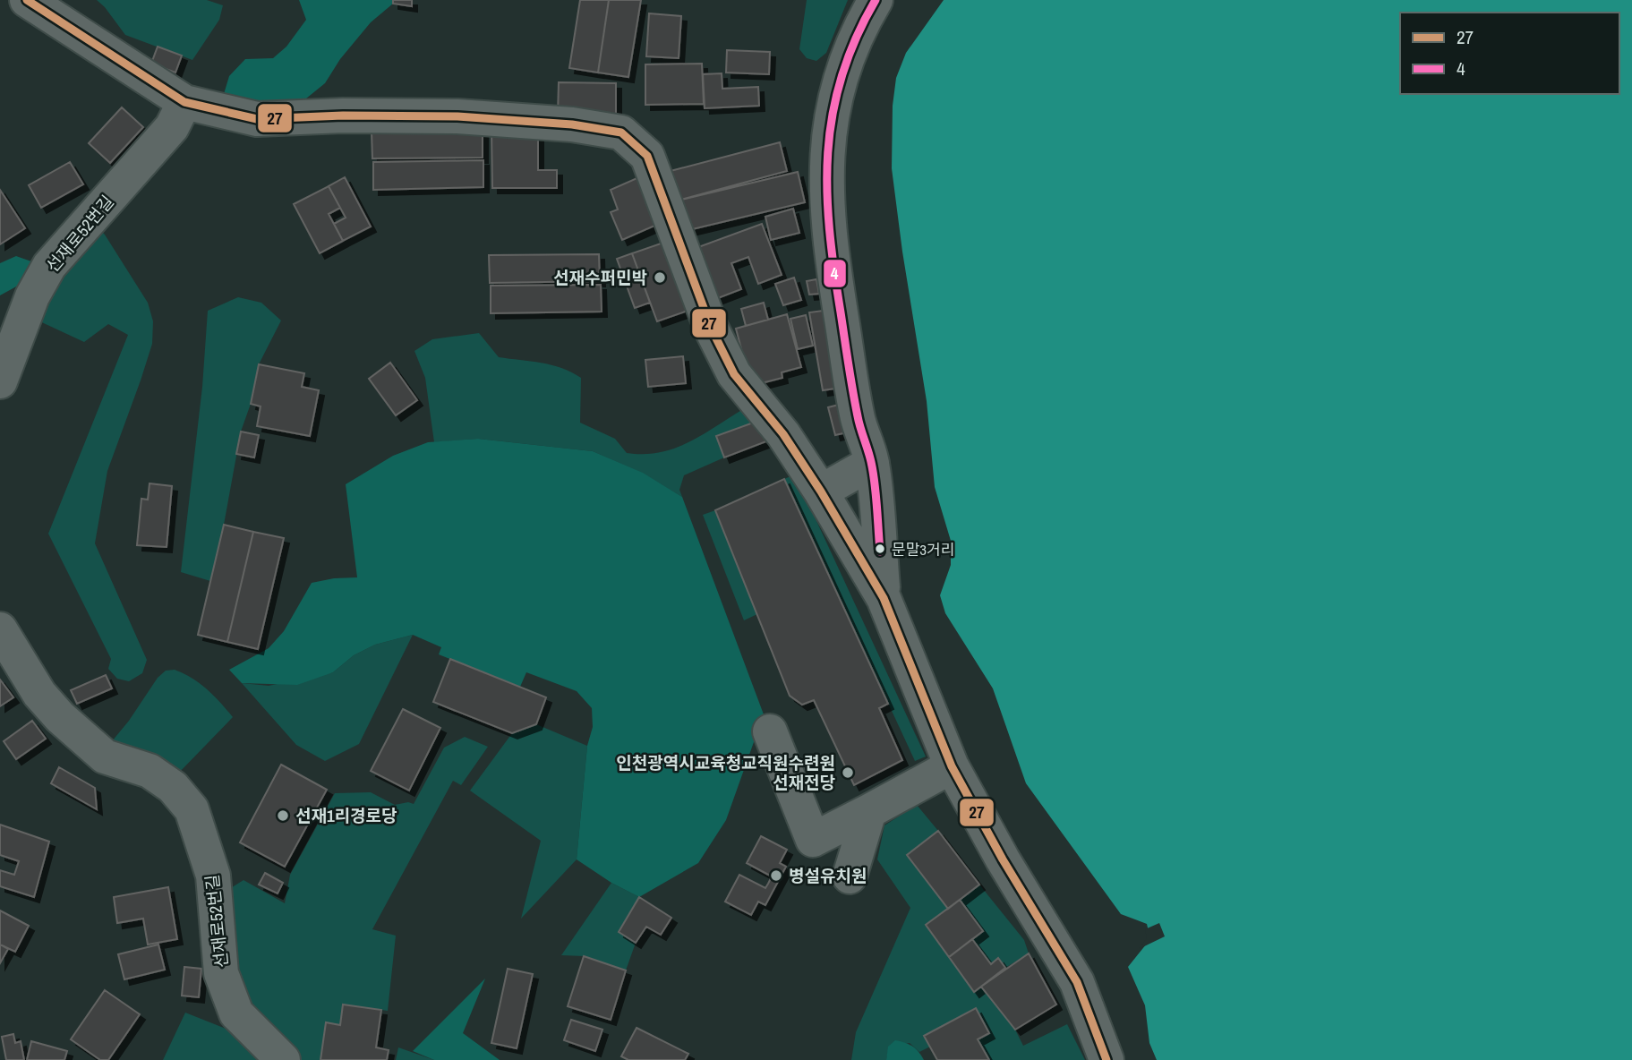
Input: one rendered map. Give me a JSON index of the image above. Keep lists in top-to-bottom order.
{
  "streets": {
    "street": ["선재로52번길"]
  },
  "places": [
    "선재수퍼민박",
    "문말3거리",
    "인천광역시교육청교직원수련원 선재전당",
    "선재1리경로당",
    "병설유치원"
  ],
  "lines": ["transit line 27", "transit line 4"],
  "legend": ["27", "4"]
}
